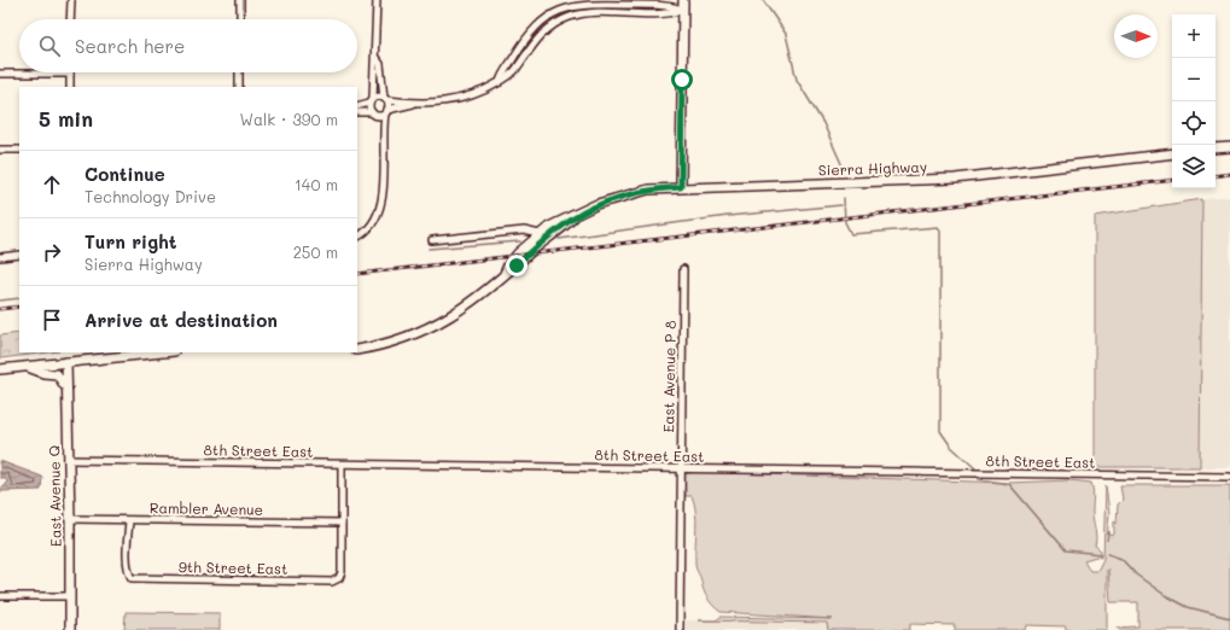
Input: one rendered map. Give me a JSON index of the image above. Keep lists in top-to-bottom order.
{
  "streets": {
    "main road": ["Sierra Highway", "East Avenue Q"],
    "street": [
      "East Avenue P 8",
      "8th Street East",
      "Rambler Avenue",
      "9th Street East"
    ]
  },
  "crossings": [
    ["East Avenue P 8", "8th Street East"],
    ["8th Street East", "East Avenue Q"],
    ["East Avenue Q", "Rambler Avenue"],
    ["Rambler Avenue", "9th Street East"]
  ],
  "north": "right",
  "page": {
    "map_buttons": ["+", "−"],
    "search": "Search here",
    "heading": ["5 min", "Walk · 390 m"],
    "list": [
      ["Continue", "Technology Drive", "140 m"],
      ["Turn right", "Sierra Highway", "250 m"],
      "Arrive at destination"
    ]
  }
}
